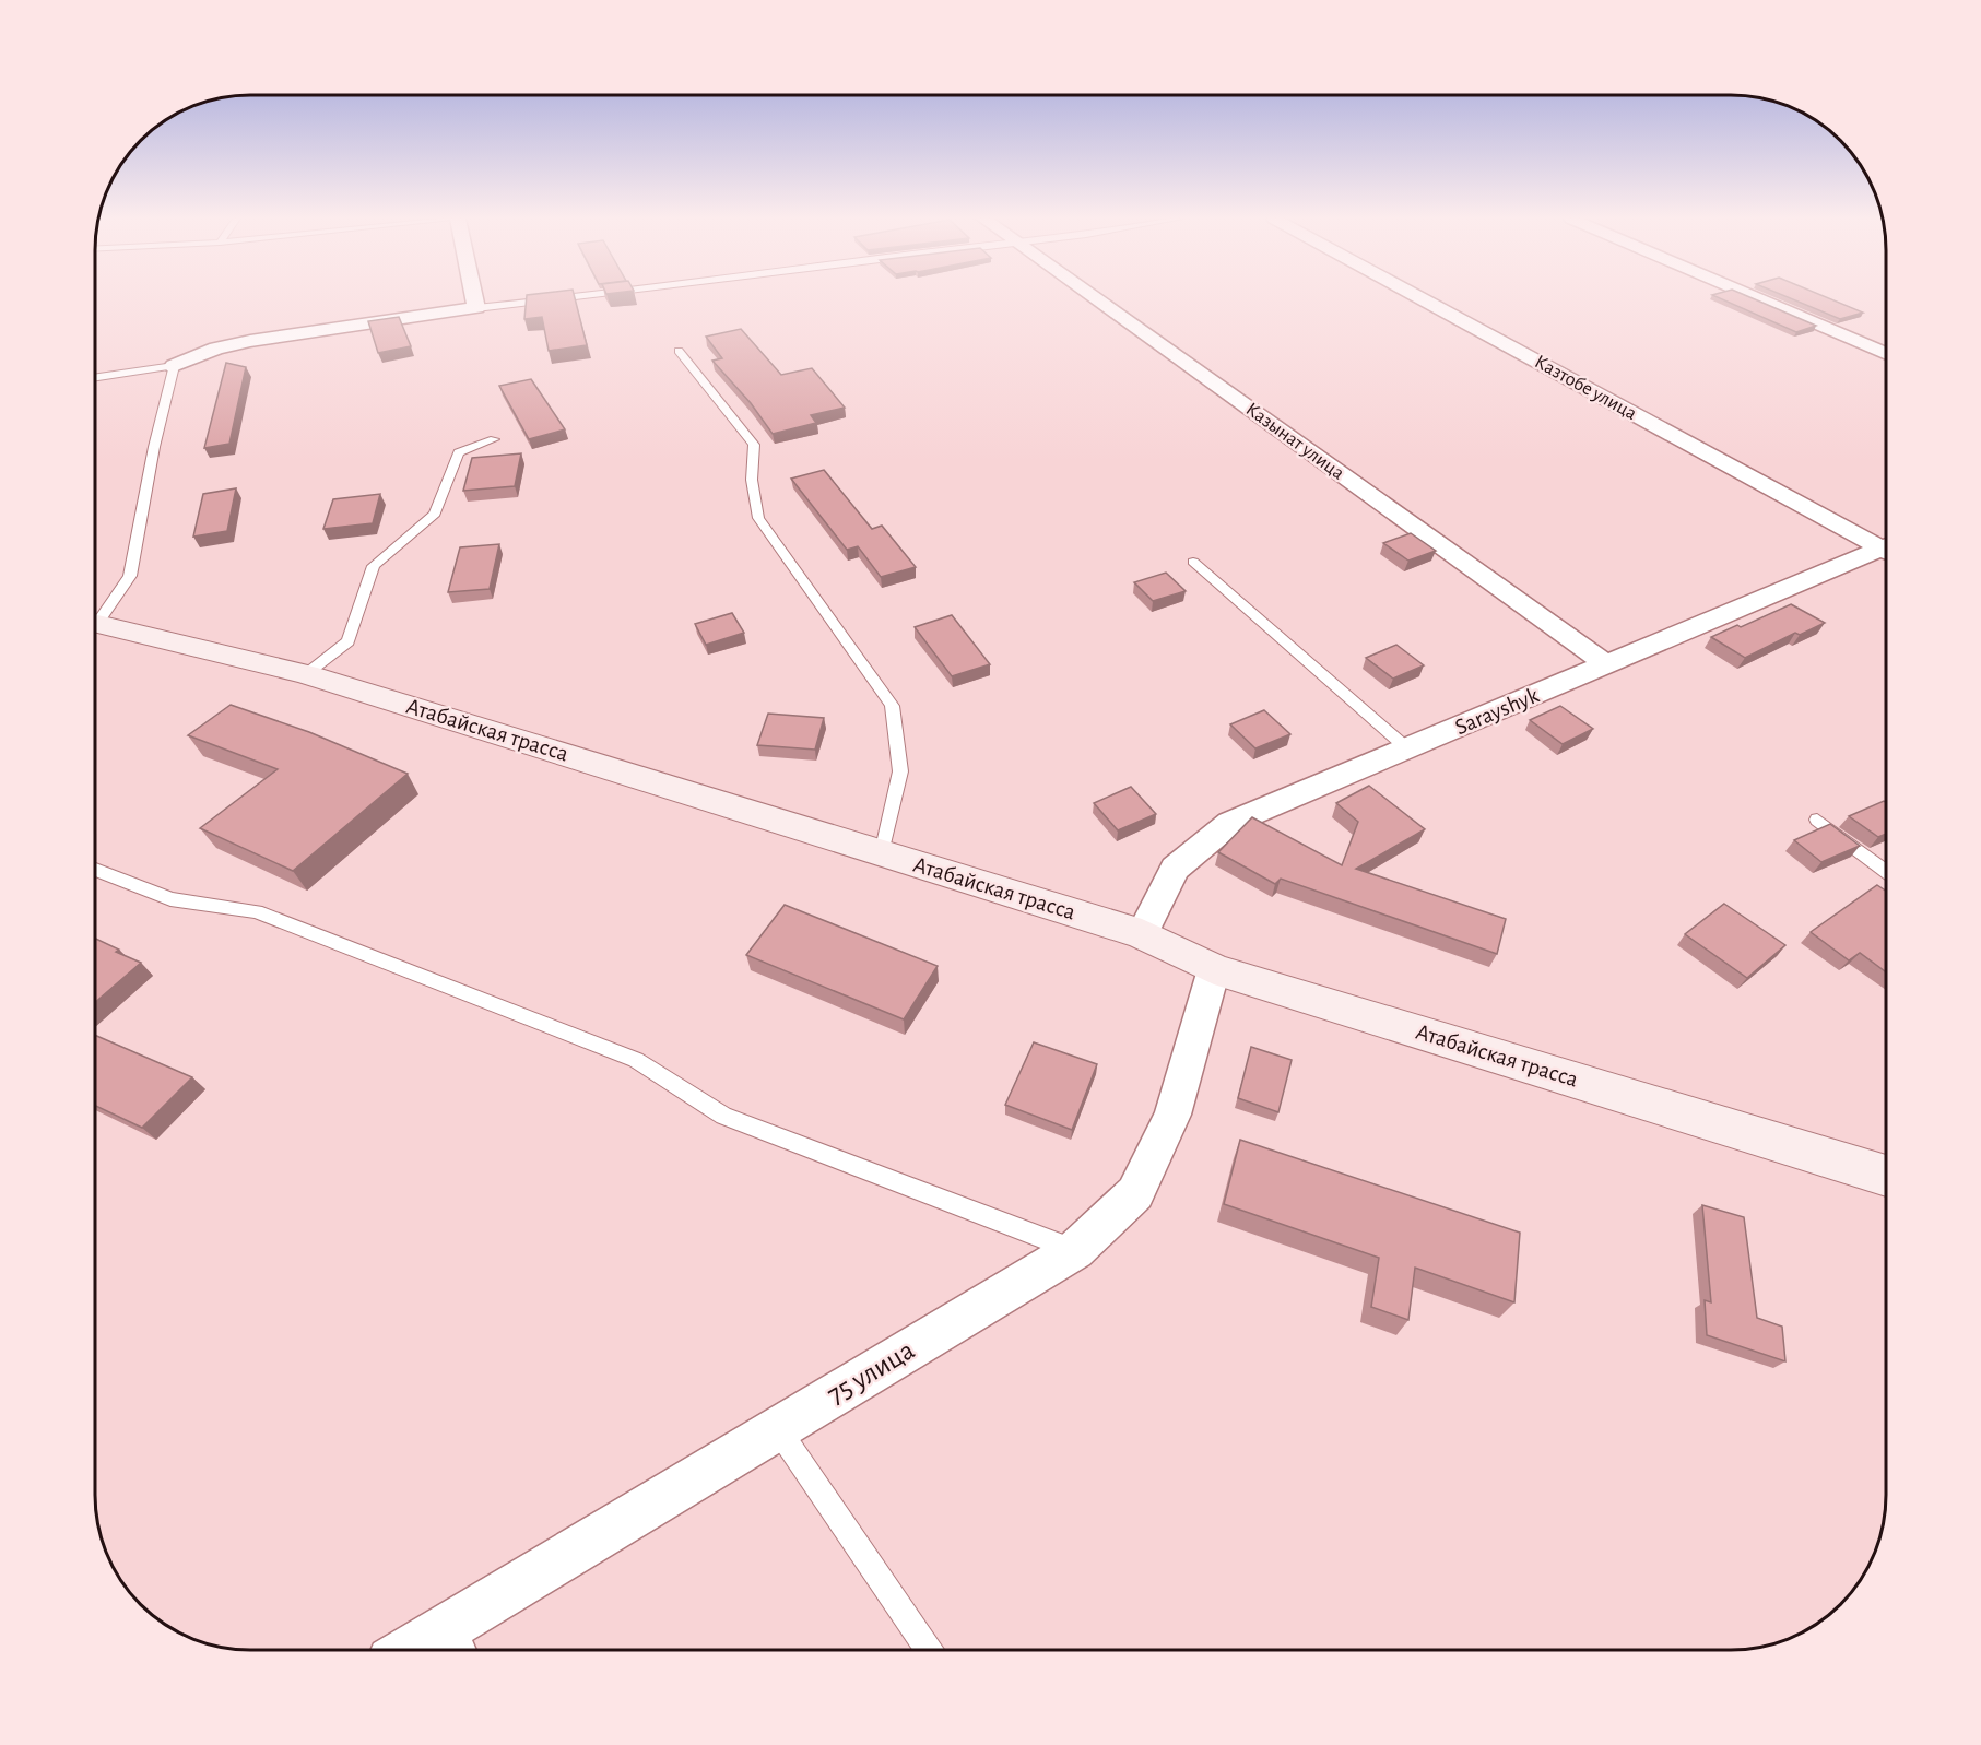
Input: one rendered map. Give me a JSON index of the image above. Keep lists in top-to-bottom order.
{
  "streets": {
    "main road": ["Атабайская трасса"],
    "street": [
      "Казтобе улица",
      "Казынат улица",
      "Sarayshyk",
      "75 улица"
    ]
  },
  "crossings": [
    ["Казынат улица", "Sarayshyk"],
    ["Sarayshyk", "Атабайская трасса"],
    ["Атабайская трасса", "75 улица"]
  ]
}
